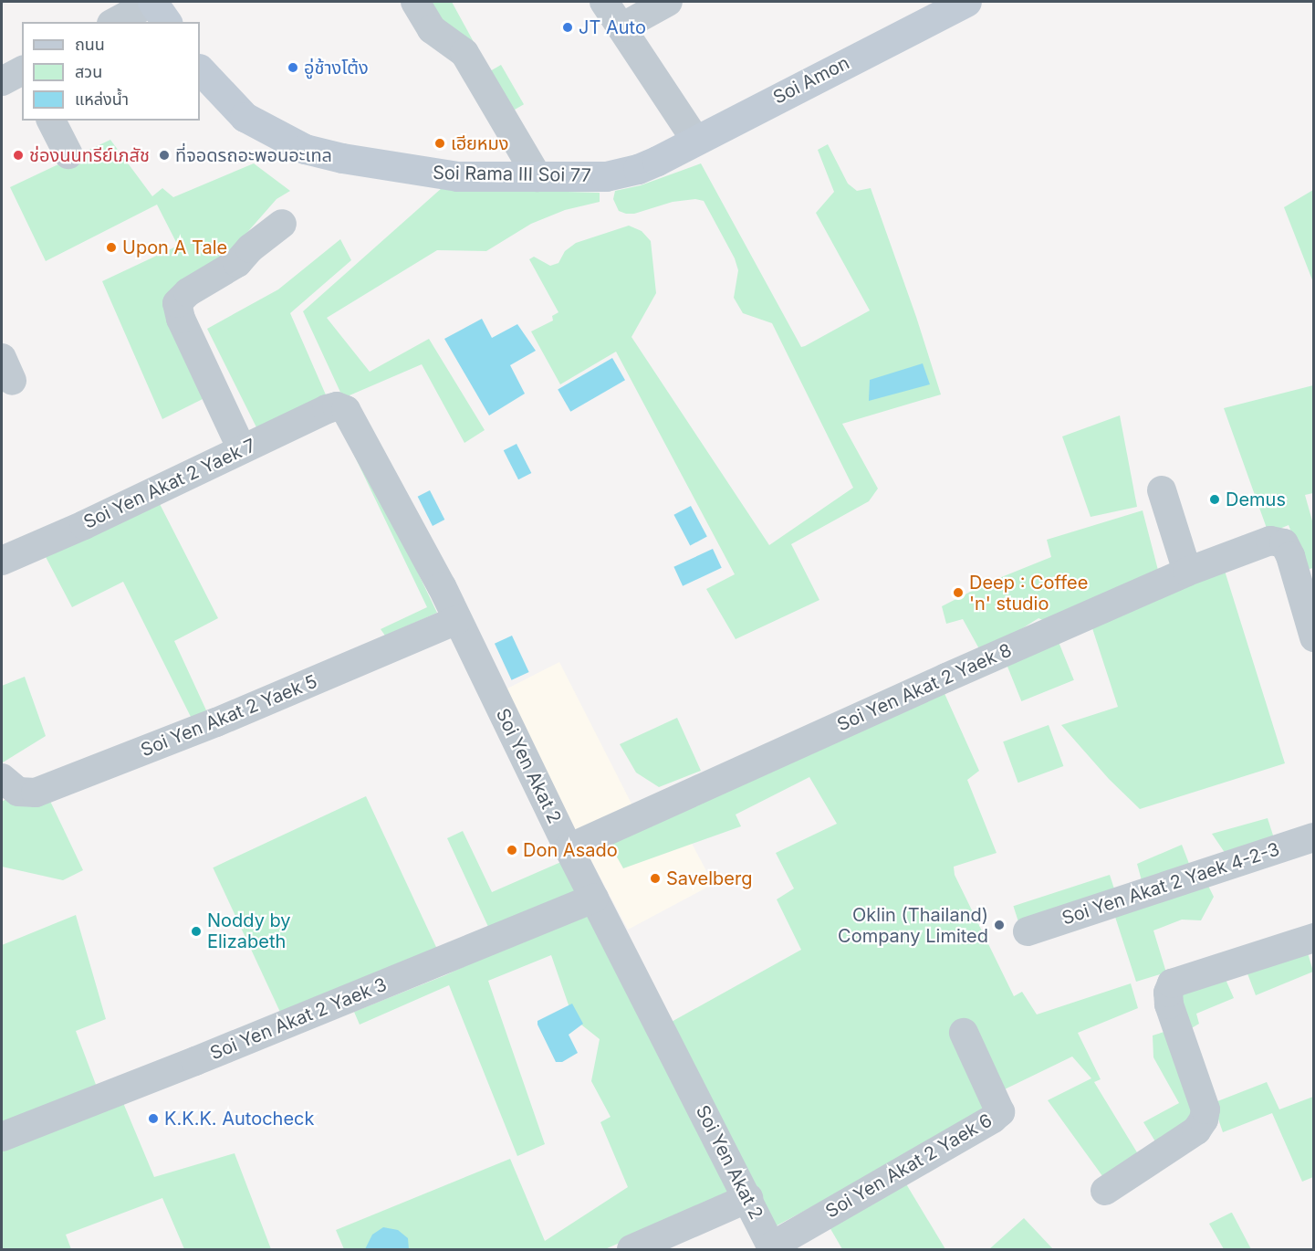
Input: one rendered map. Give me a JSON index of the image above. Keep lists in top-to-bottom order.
{
  "streets": {
    "street": [
      "Soi Amon",
      "Soi Rama III Soi 77",
      "Soi Yen Akat 2 Yaek 7",
      "Soi Yen Akat 2 Yaek 8",
      "Soi Yen Akat 2 Yaek 5",
      "Soi Yen Akat 2",
      "Soi Yen Akat 2 Yaek 4-2-3",
      "Soi Yen Akat 2 Yaek 3",
      "Soi Yen Akat 2 Yaek 6"
    ]
  },
  "crossings": [
    ["Soi Amon", "Soi Rama III Soi 77"],
    ["Soi Yen Akat 2 Yaek 7", "Soi Yen Akat 2"],
    ["Soi Yen Akat 2 Yaek 8", "Soi Yen Akat 2"],
    ["Soi Yen Akat 2 Yaek 5", "Soi Yen Akat 2"],
    ["Soi Yen Akat 2", "Soi Yen Akat 2 Yaek 3"],
    ["Soi Yen Akat 2", "Soi Yen Akat 2 Yaek 6"]
  ],
  "places": [
    "JT Auto",
    "อู่ช้างโต้ง",
    "เฮียหมง",
    "ช่องนนทรีย์เภสัช",
    "ที่จอดรถอะพอนอะเทล",
    "Upon A Tale",
    "Demus",
    "Deep : Coffee 'n' studio",
    "Don Asado",
    "Savelberg",
    "Oklin (Thailand) Company Limited",
    "Noddy by Elizabeth",
    "K.K.K. Autocheck"
  ],
  "legend": ["ถนน", "สวน", "แหล่งน้ำ"]
}
